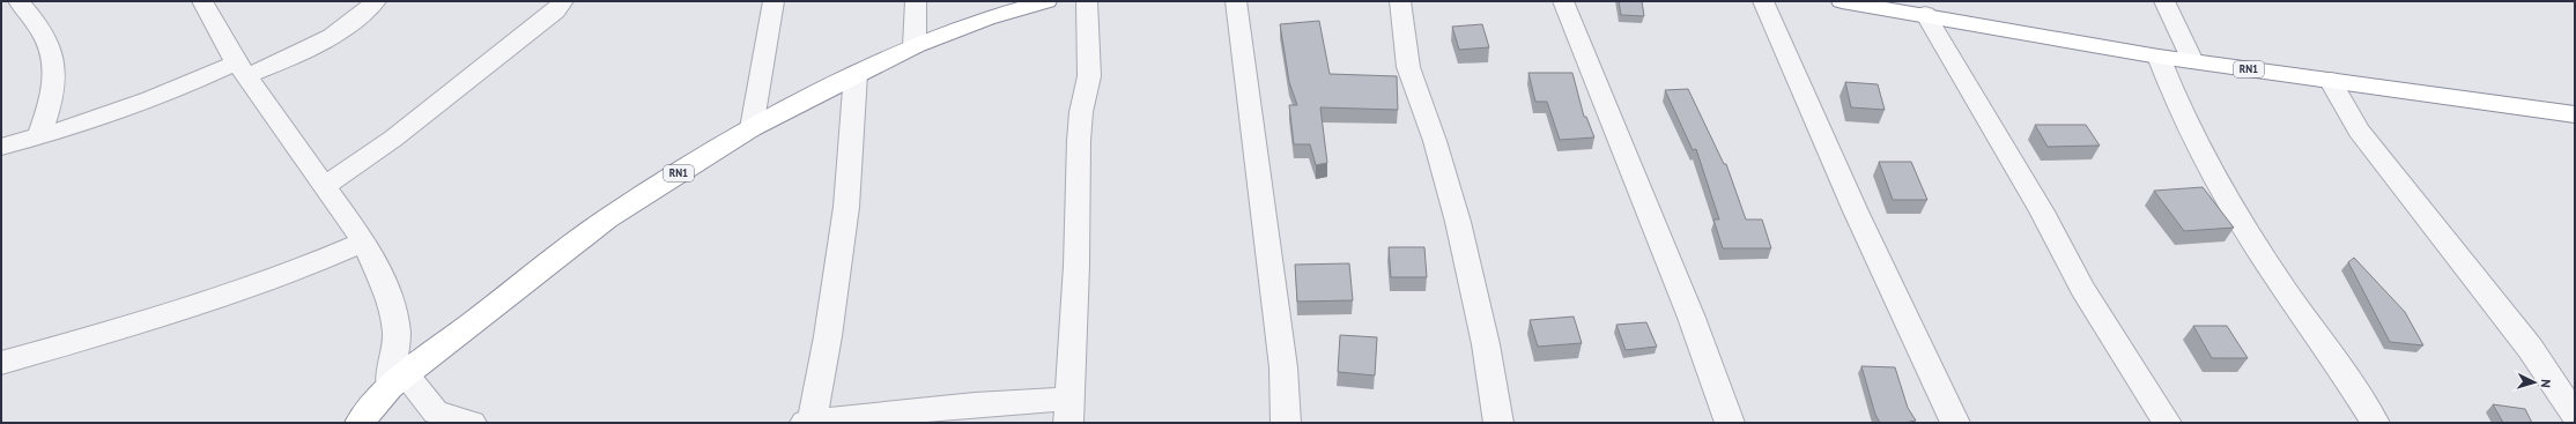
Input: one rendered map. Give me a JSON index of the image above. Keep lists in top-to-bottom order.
{
  "streets": {
    "highway": ["RN1"]
  },
  "north": "right"
}
